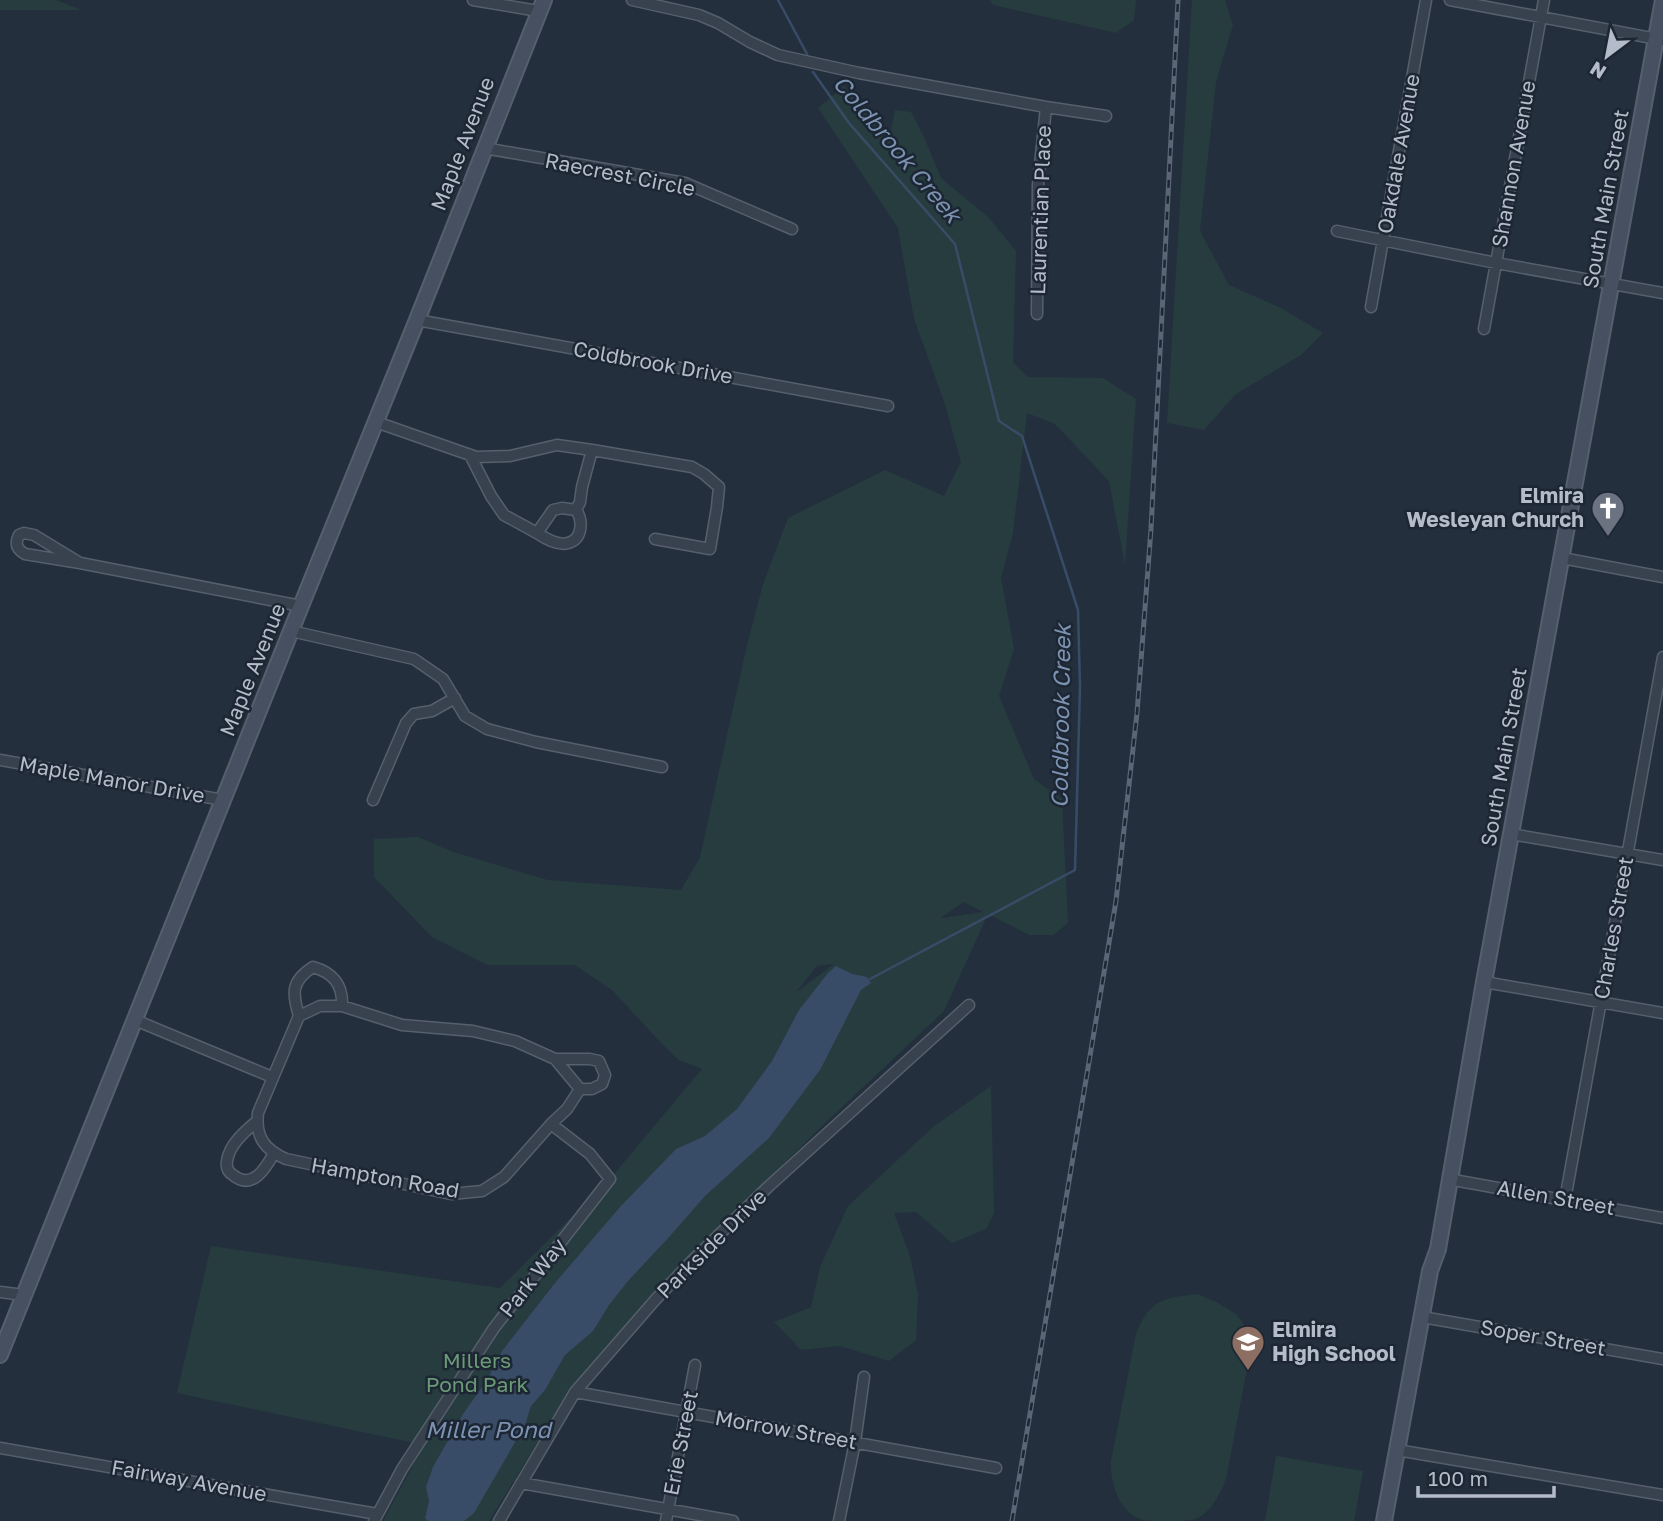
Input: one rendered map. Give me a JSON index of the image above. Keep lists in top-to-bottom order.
{
  "streets": {
    "street": [
      "Maple Avenue",
      "Oakdale Avenue",
      "Shannon Avenue",
      "Raecrest Circle",
      "South Main Street",
      "Laurentian Place",
      "Coldbrook Drive",
      "Maple Manor Drive",
      "Charles Street",
      "Hampton Road",
      "Allen Street",
      "Parkside Drive",
      "Park Way",
      "Soper Street",
      "Morrow Street",
      "Erie Street",
      "Fairway Avenue"
    ]
  },
  "crossings": [
    ["Maple Avenue", "Raecrest Circle"],
    ["Maple Avenue", "Coldbrook Drive"],
    ["Maple Avenue", "Maple Manor Drive"],
    ["South Main Street", "Allen Street"],
    ["South Main Street", "Soper Street"],
    ["Charles Street", "Allen Street"],
    ["Hampton Road", "Park Way"],
    ["Parkside Drive", "Morrow Street"],
    ["Park Way", "Fairway Avenue"],
    ["Morrow Street", "Erie Street"]
  ],
  "water": ["Coldbrook Creek", "Miller Pond"],
  "parks": ["Millers Pond Park"],
  "places": {
    "church": ["Elmira Wesleyan Church"],
    "school or university": ["Elmira High School"]
  },
  "scale_bar": "100 m",
  "north": "bottom left"
}
